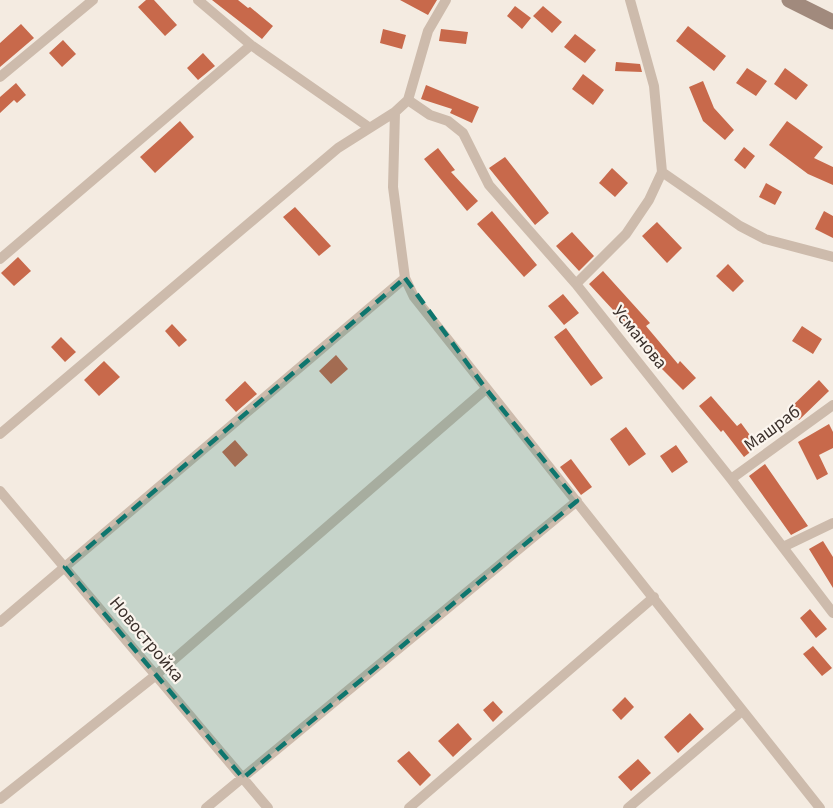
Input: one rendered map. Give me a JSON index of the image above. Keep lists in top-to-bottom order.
{
  "streets": {
    "street": ["Усманова", "Машраб", "Новостройка"]
  },
  "crossings": [
    ["Усманова", "Машраб"]
  ]
}
